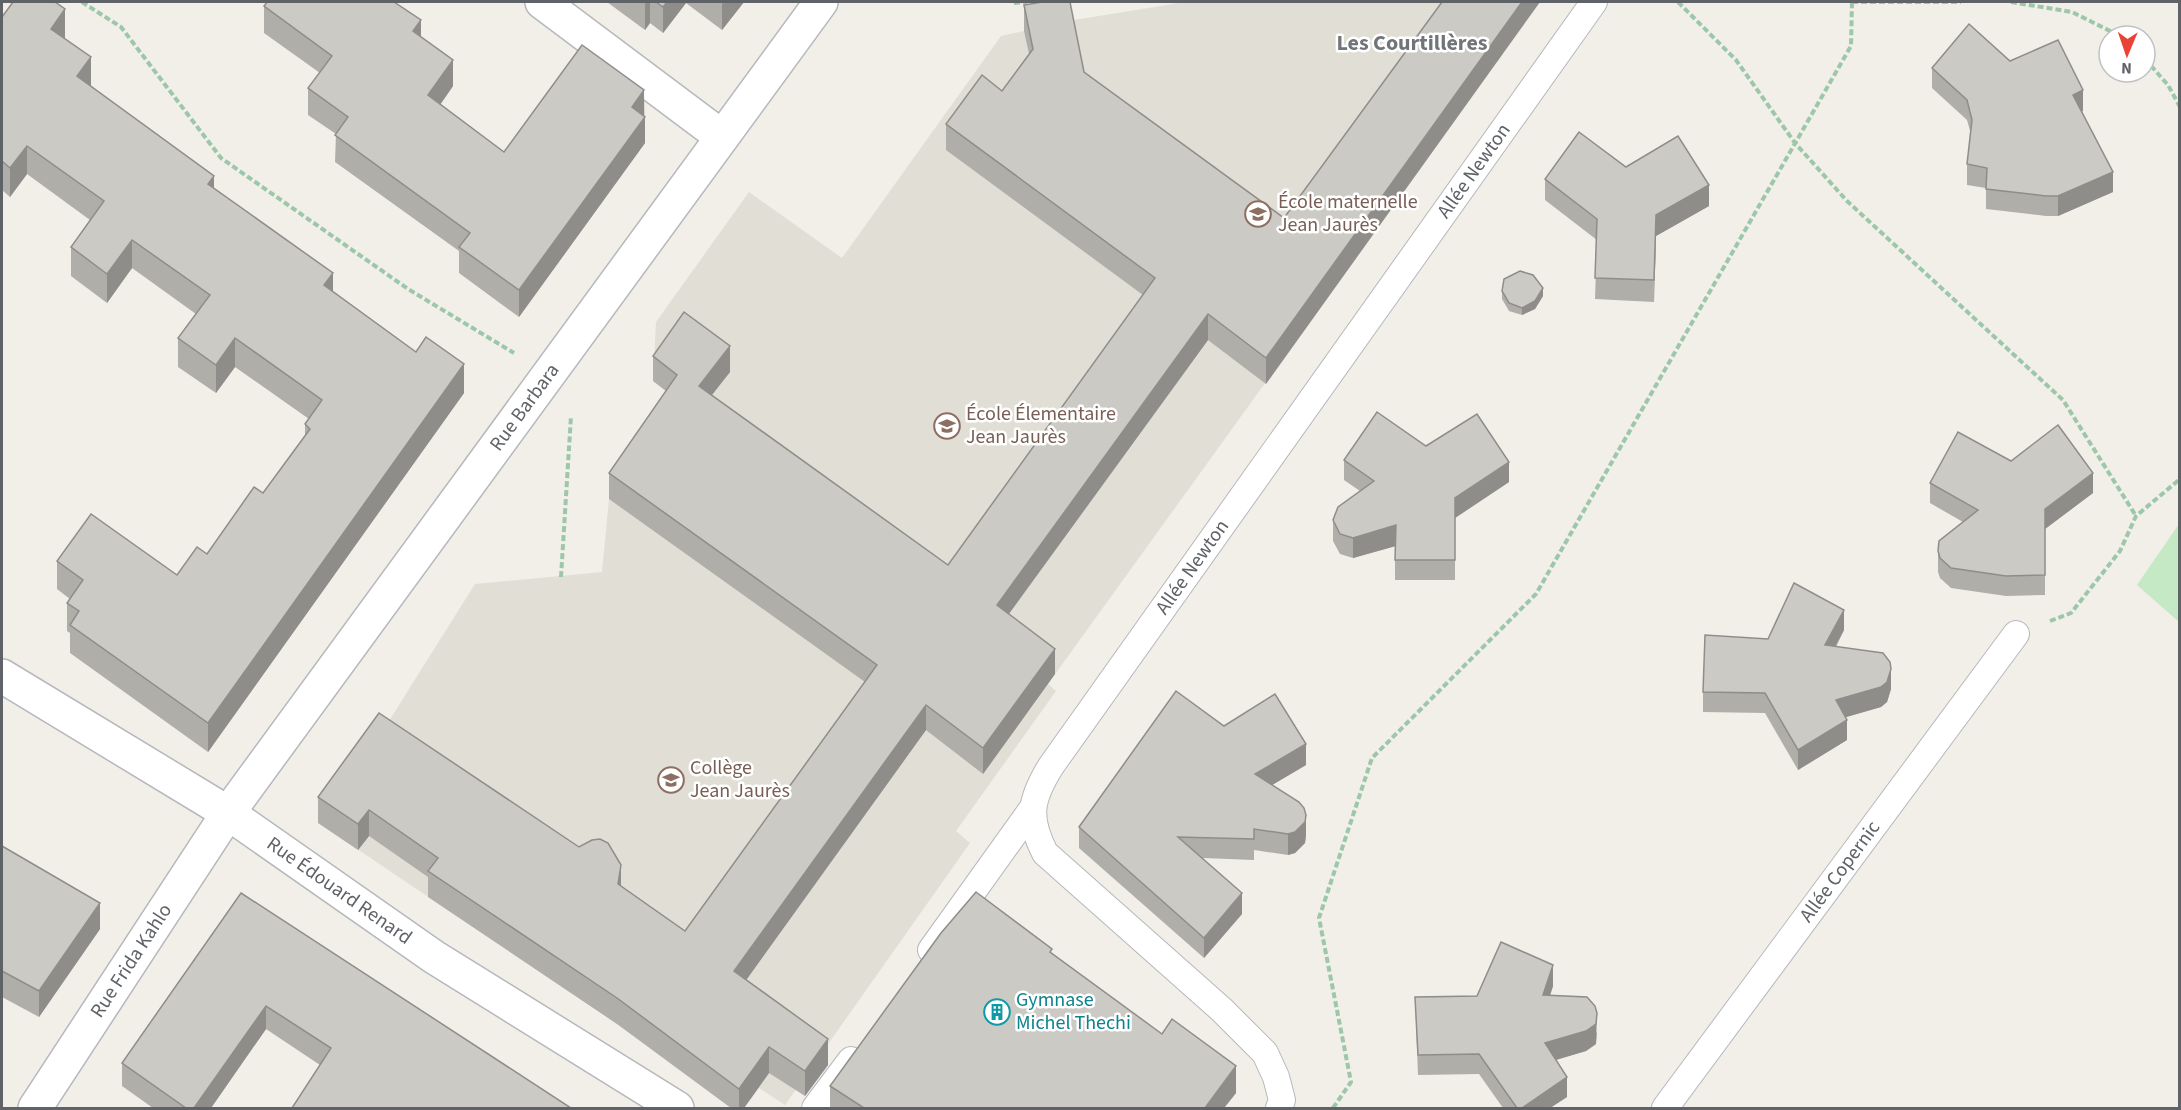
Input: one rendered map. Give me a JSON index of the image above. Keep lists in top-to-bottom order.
{
  "streets": {
    "street": ["Rue Barbara", "Rue Édouard Renard", "Rue Frida Kahlo"],
    "lane": ["Allée Newton", "Allée Copernic"]
  },
  "crossings": [
    ["Rue Barbara", "Rue Édouard Renard"],
    ["Rue Barbara", "Rue Frida Kahlo"],
    ["Rue Édouard Renard", "Rue Frida Kahlo"]
  ],
  "districts": ["Les Courtillères"],
  "places": {
    "school or university": ["École maternelle Jean Jaurès", "École Élementaire Jean Jaurès", "Collège Jean Jaurès"],
    "building": ["Gymnase Michel Thechi"]
  },
  "north": "bottom"
}
